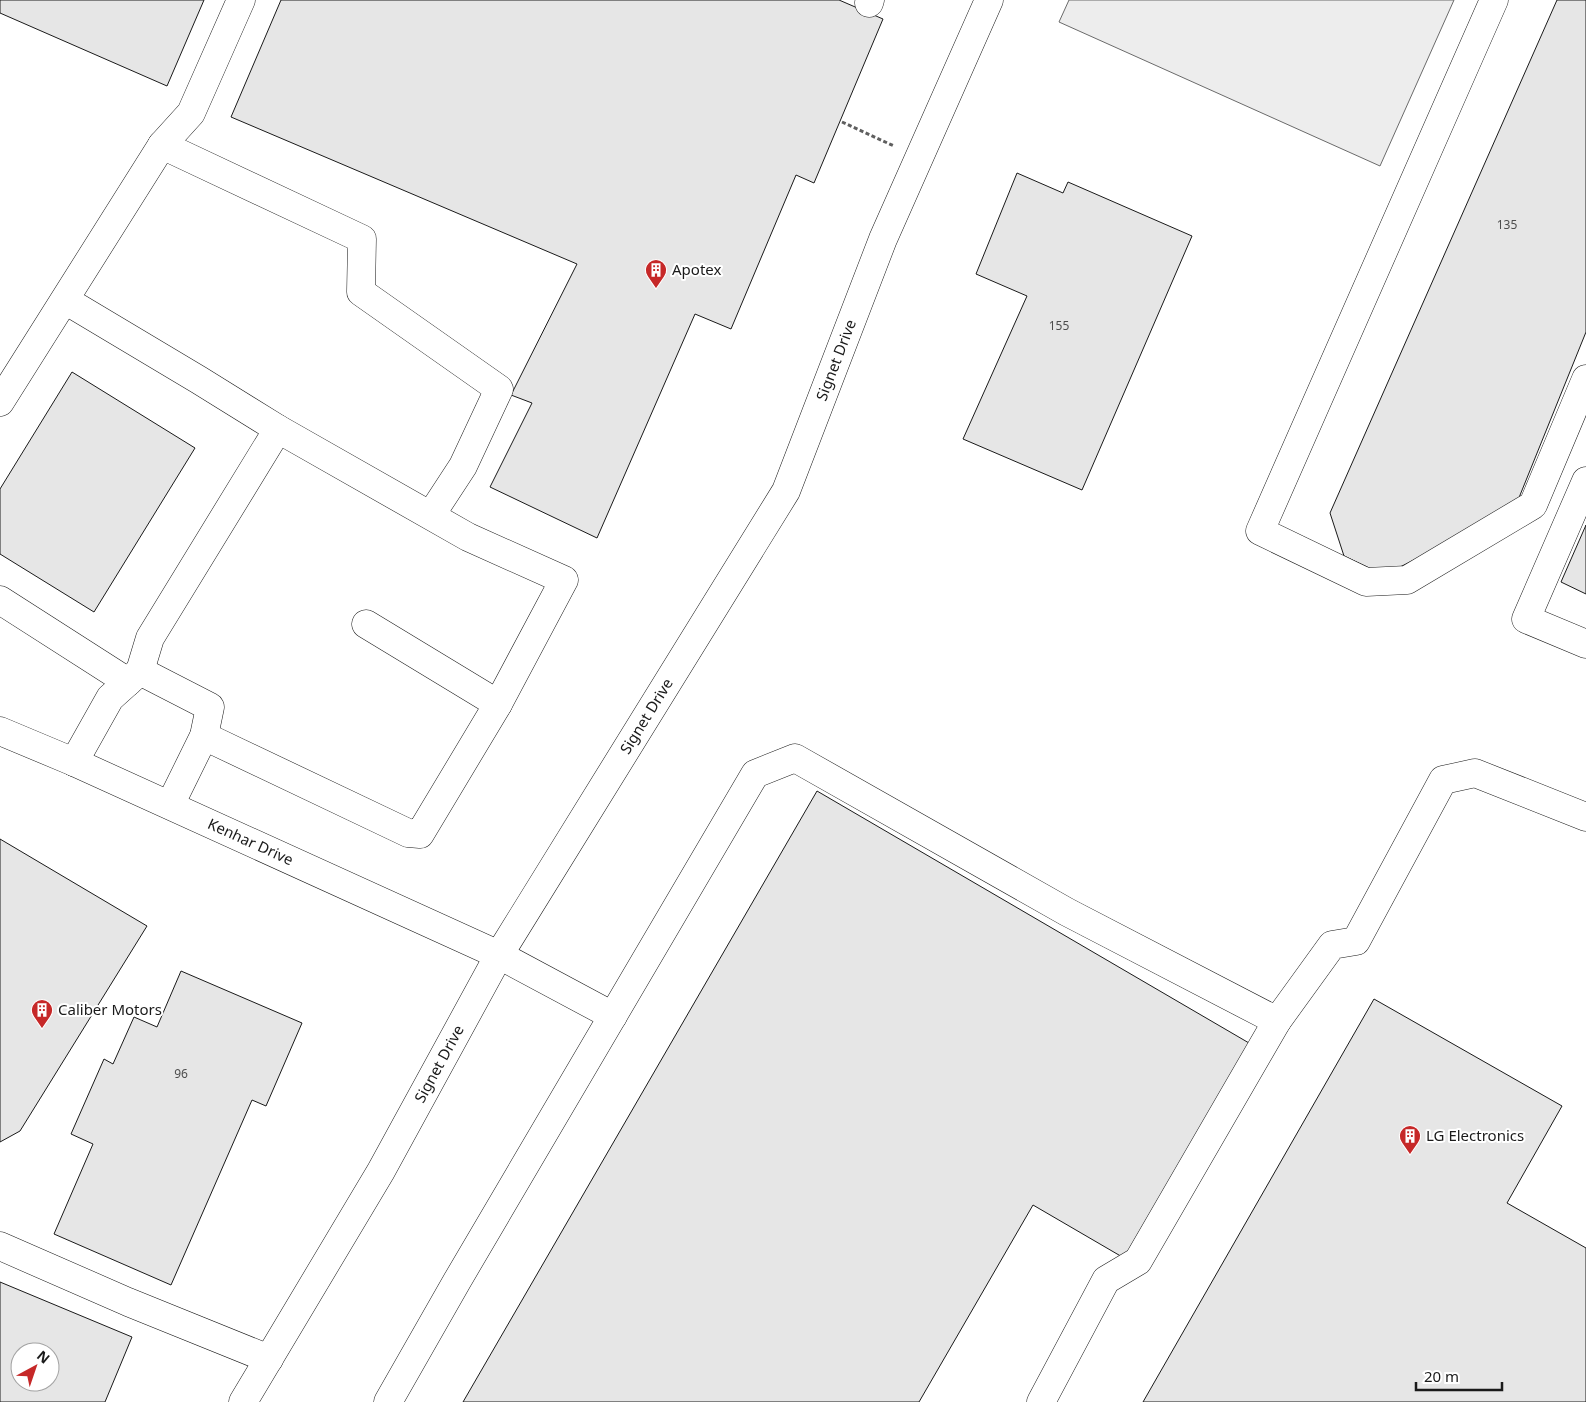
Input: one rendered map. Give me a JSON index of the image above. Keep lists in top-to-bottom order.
{
  "streets": {
    "street": ["Signet Drive", "Kenhar Drive"]
  },
  "crossings": [
    ["Signet Drive", "Kenhar Drive"]
  ],
  "places": {
    "building": ["Apotex", "Caliber Motors", "LG Electronics"]
  },
  "house_numbers": ["135", "155", "96"],
  "scale_bar": "20 m",
  "north": "top right"
}
